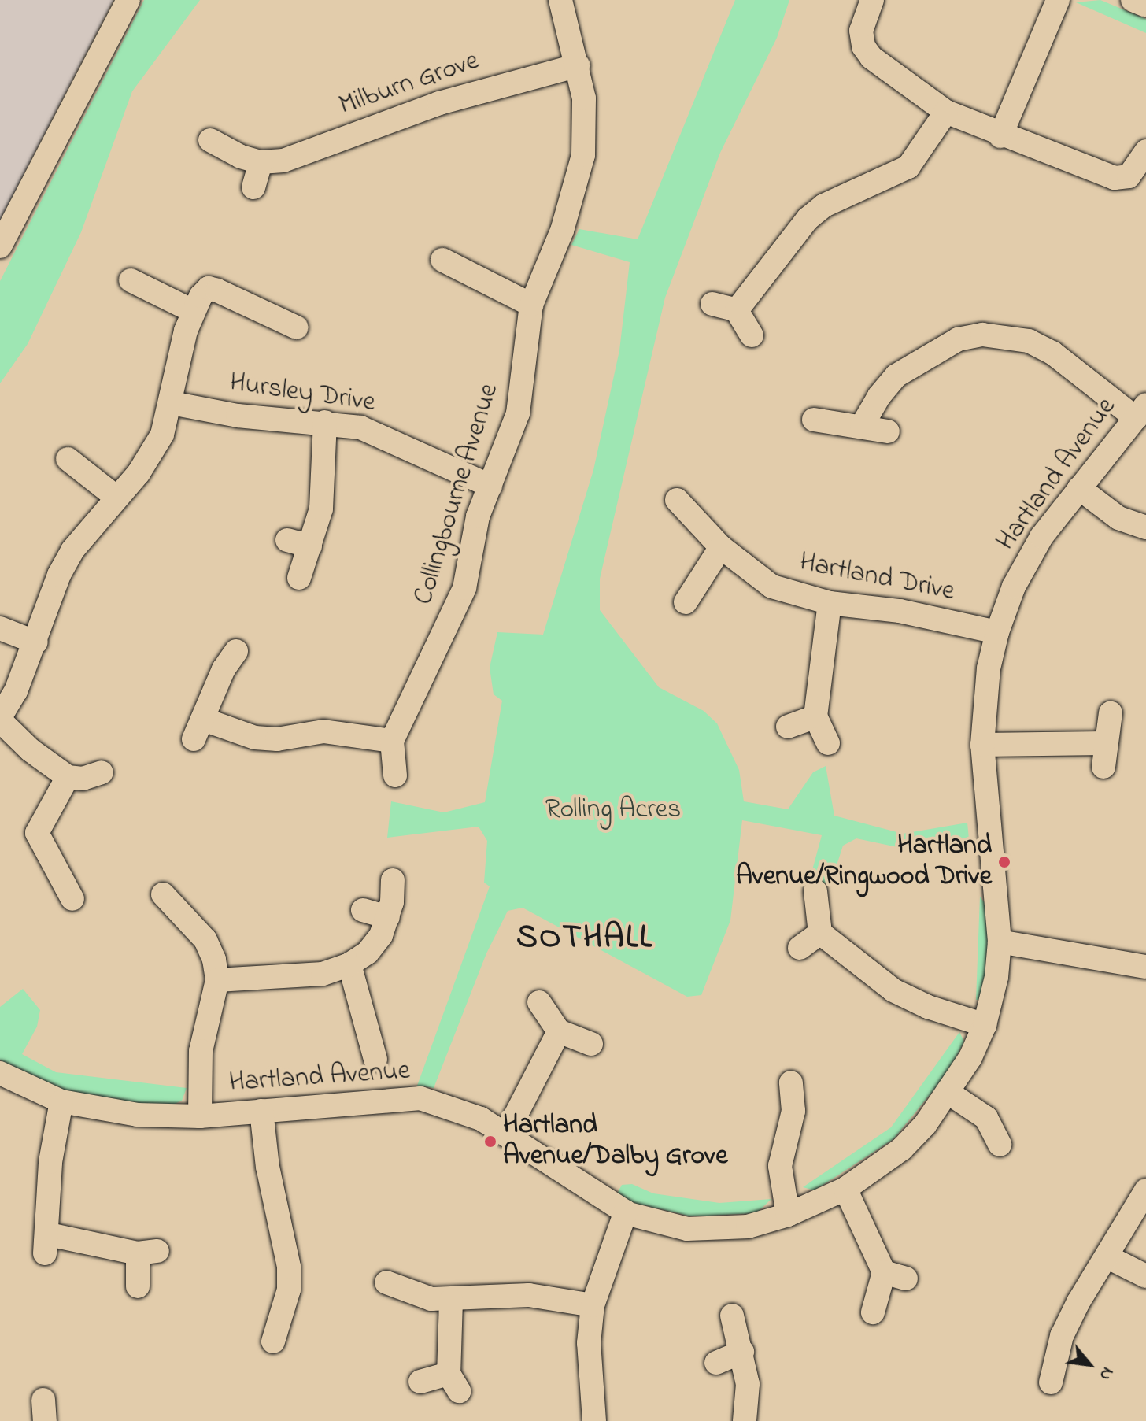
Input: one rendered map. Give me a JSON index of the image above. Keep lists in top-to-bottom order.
{
  "streets": {
    "street": [
      "Milburn Grove",
      "Hursley Drive",
      "Hartland Avenue",
      "Collingbourne Avenue",
      "Hartland Drive"
    ]
  },
  "crossings": [
    ["Milburn Grove", "Collingbourne Avenue"],
    ["Hursley Drive", "Collingbourne Avenue"],
    ["Hartland Avenue", "Hartland Drive"]
  ],
  "districts": ["SOTHALL"],
  "parks": ["Rolling Acres"],
  "places": ["Hartland Avenue/Ringwood Drive", "Hartland Avenue/Dalby Grove"],
  "north": "bottom right"
}
